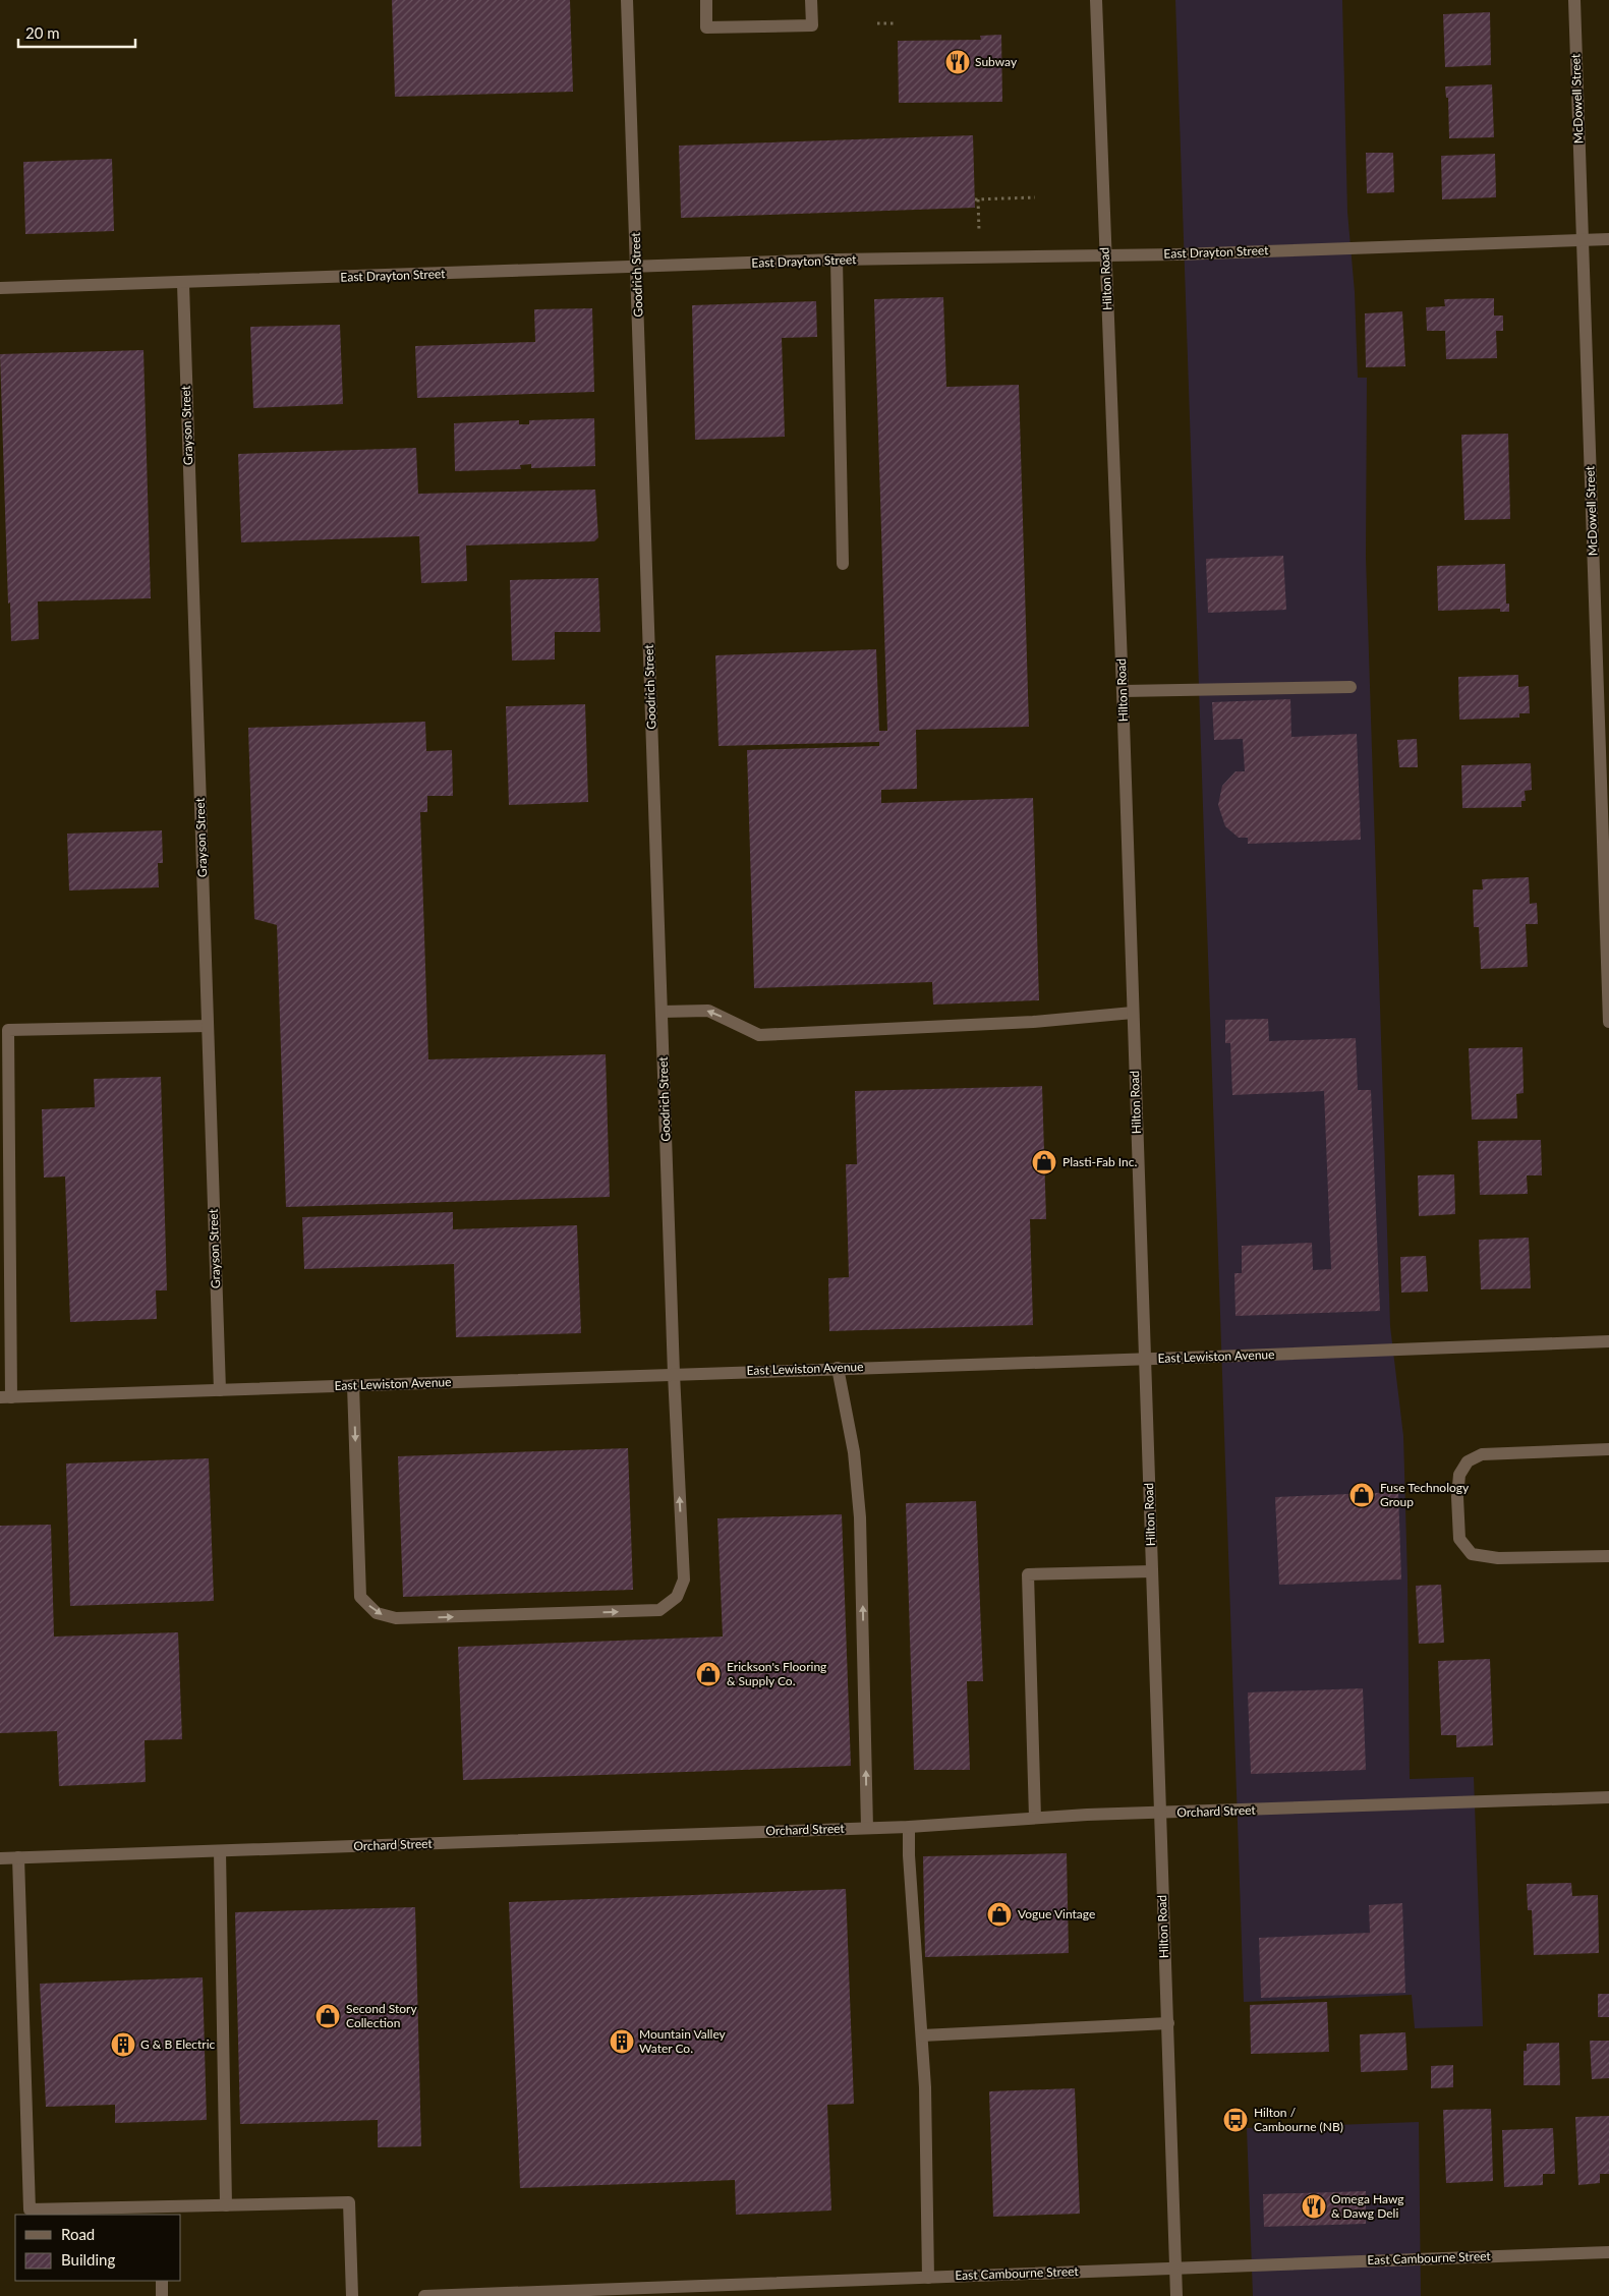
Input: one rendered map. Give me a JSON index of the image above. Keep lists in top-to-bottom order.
{
  "streets": {
    "street": [
      "McDowell Street",
      "East Drayton Street",
      "Goodrich Street",
      "Hilton Road",
      "Grayson Street",
      "East Lewiston Avenue",
      "Orchard Street",
      "East Cambourne Street"
    ]
  },
  "crossings": [
    ["McDowell Street", "East Drayton Street"],
    ["East Drayton Street", "Goodrich Street"],
    ["East Drayton Street", "Hilton Road"],
    ["East Drayton Street", "Grayson Street"],
    ["Goodrich Street", "East Lewiston Avenue"],
    ["Hilton Road", "East Lewiston Avenue"],
    ["Hilton Road", "Orchard Street"],
    ["Hilton Road", "East Cambourne Street"],
    ["Grayson Street", "East Lewiston Avenue"]
  ],
  "places": {
    "restaurant": ["Subway", "Omega Hawg & Dawg Deli"],
    "shop": [
      "Plasti-Fab Inc.",
      "Fuse Technology Group",
      "Erickson's Flooring & Supply Co.",
      "Vogue Vintage",
      "Second Story Collection"
    ],
    "building": ["Mountain Valley Water Co.", "G & B Electric"],
    "bus stop": ["Hilton / Cambourne (NB)"]
  },
  "legend": ["Road", "Building"],
  "scale_bar": "20 m"
}
